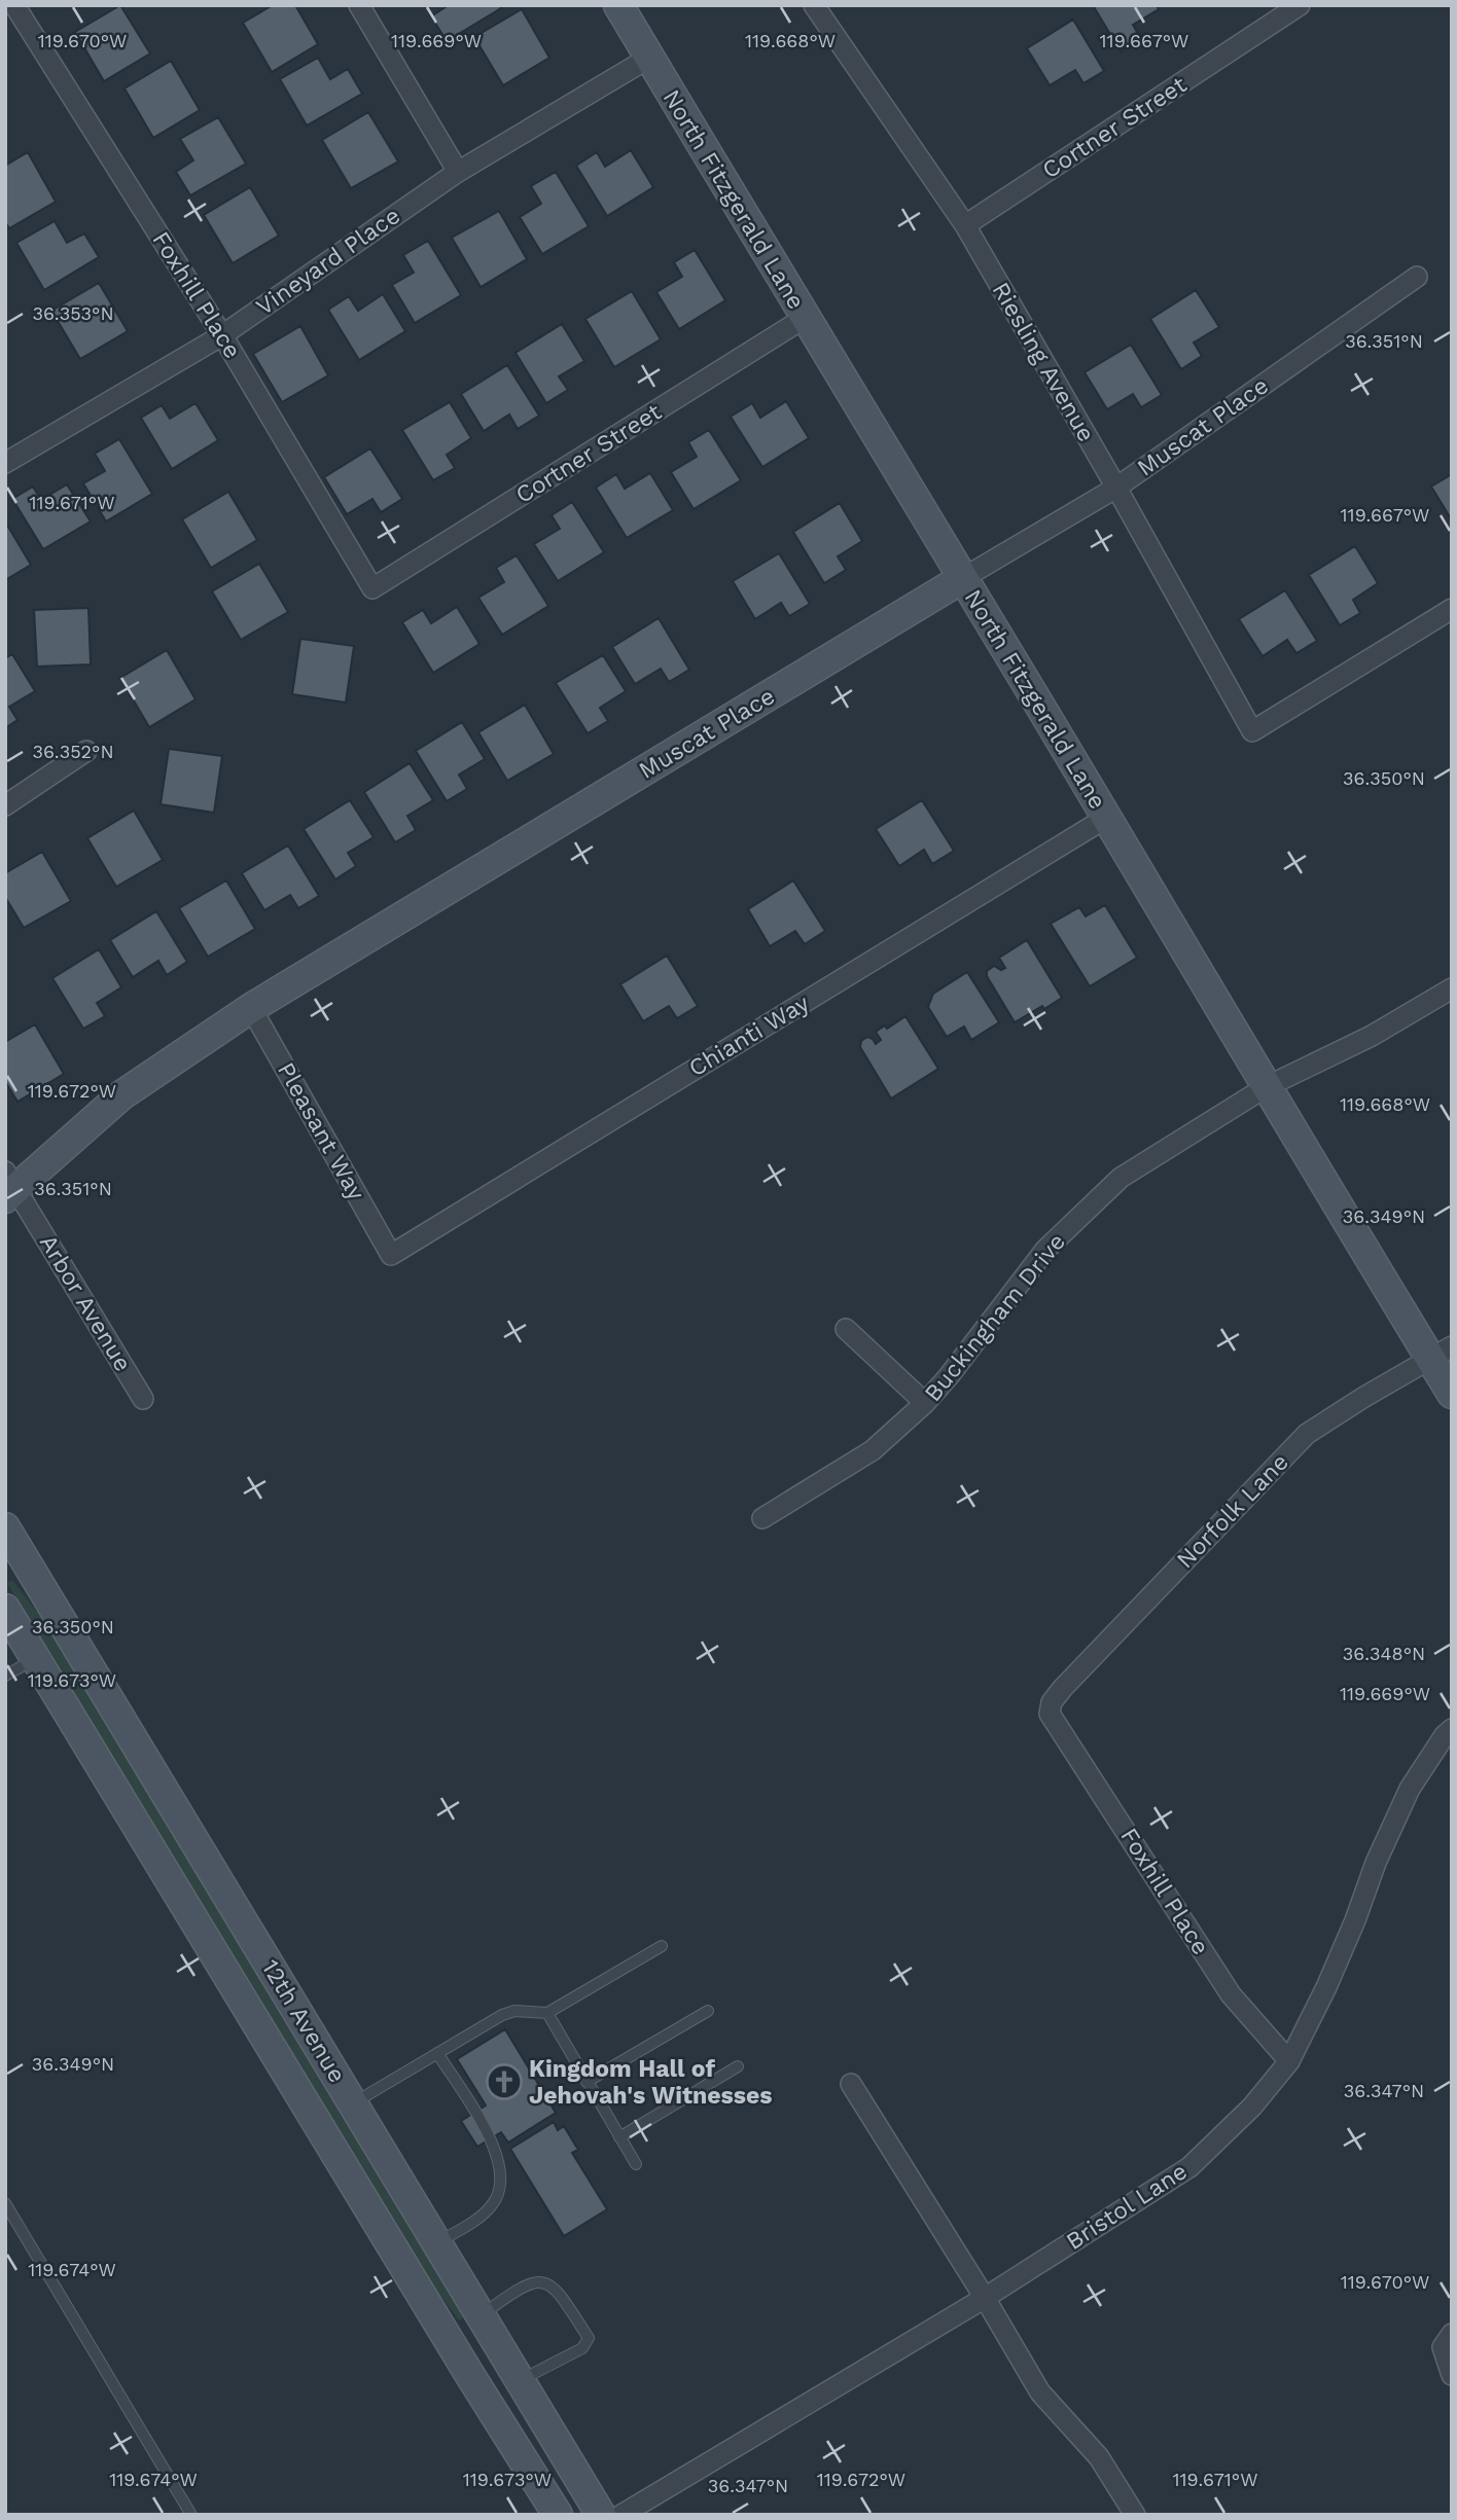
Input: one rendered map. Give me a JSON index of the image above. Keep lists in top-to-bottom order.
{
  "streets": {
    "street": [
      "Cortner Street",
      "North Fitzgerald Lane",
      "Vineyard Place",
      "Foxhill Place",
      "Riesling Avenue",
      "Muscat Place",
      "Chianti Way",
      "Pleasant Way",
      "Arbor Avenue",
      "Buckingham Drive",
      "Norfolk Lane",
      "12th Avenue",
      "Bristol Lane"
    ]
  },
  "crossings": [
    ["Cortner Street", "North Fitzgerald Lane"],
    ["Cortner Street", "Foxhill Place"],
    ["Cortner Street", "Riesling Avenue"],
    ["North Fitzgerald Lane", "Vineyard Place"],
    ["North Fitzgerald Lane", "Muscat Place"],
    ["North Fitzgerald Lane", "Chianti Way"],
    ["North Fitzgerald Lane", "Buckingham Drive"],
    ["North Fitzgerald Lane", "Norfolk Lane"],
    ["Vineyard Place", "Foxhill Place"],
    ["Foxhill Place", "Norfolk Lane"],
    ["Foxhill Place", "Bristol Lane"],
    ["Riesling Avenue", "Muscat Place"],
    ["Muscat Place", "Pleasant Way"],
    ["Muscat Place", "Arbor Avenue"],
    ["Chianti Way", "Pleasant Way"]
  ],
  "places": {
    "church": ["Kingdom Hall of Jehovah's Witnesses"]
  },
  "coordinates": [
    "119.670°W",
    "119.669°W",
    "119.668°W",
    "119.667°W",
    "36.353°N",
    "36.351°N",
    "119.671°W",
    "36.352°N",
    "36.350°N",
    "119.672°W",
    "36.349°N",
    "36.348°N",
    "119.673°W",
    "36.347°N",
    "119.674°W"
  ]
}
